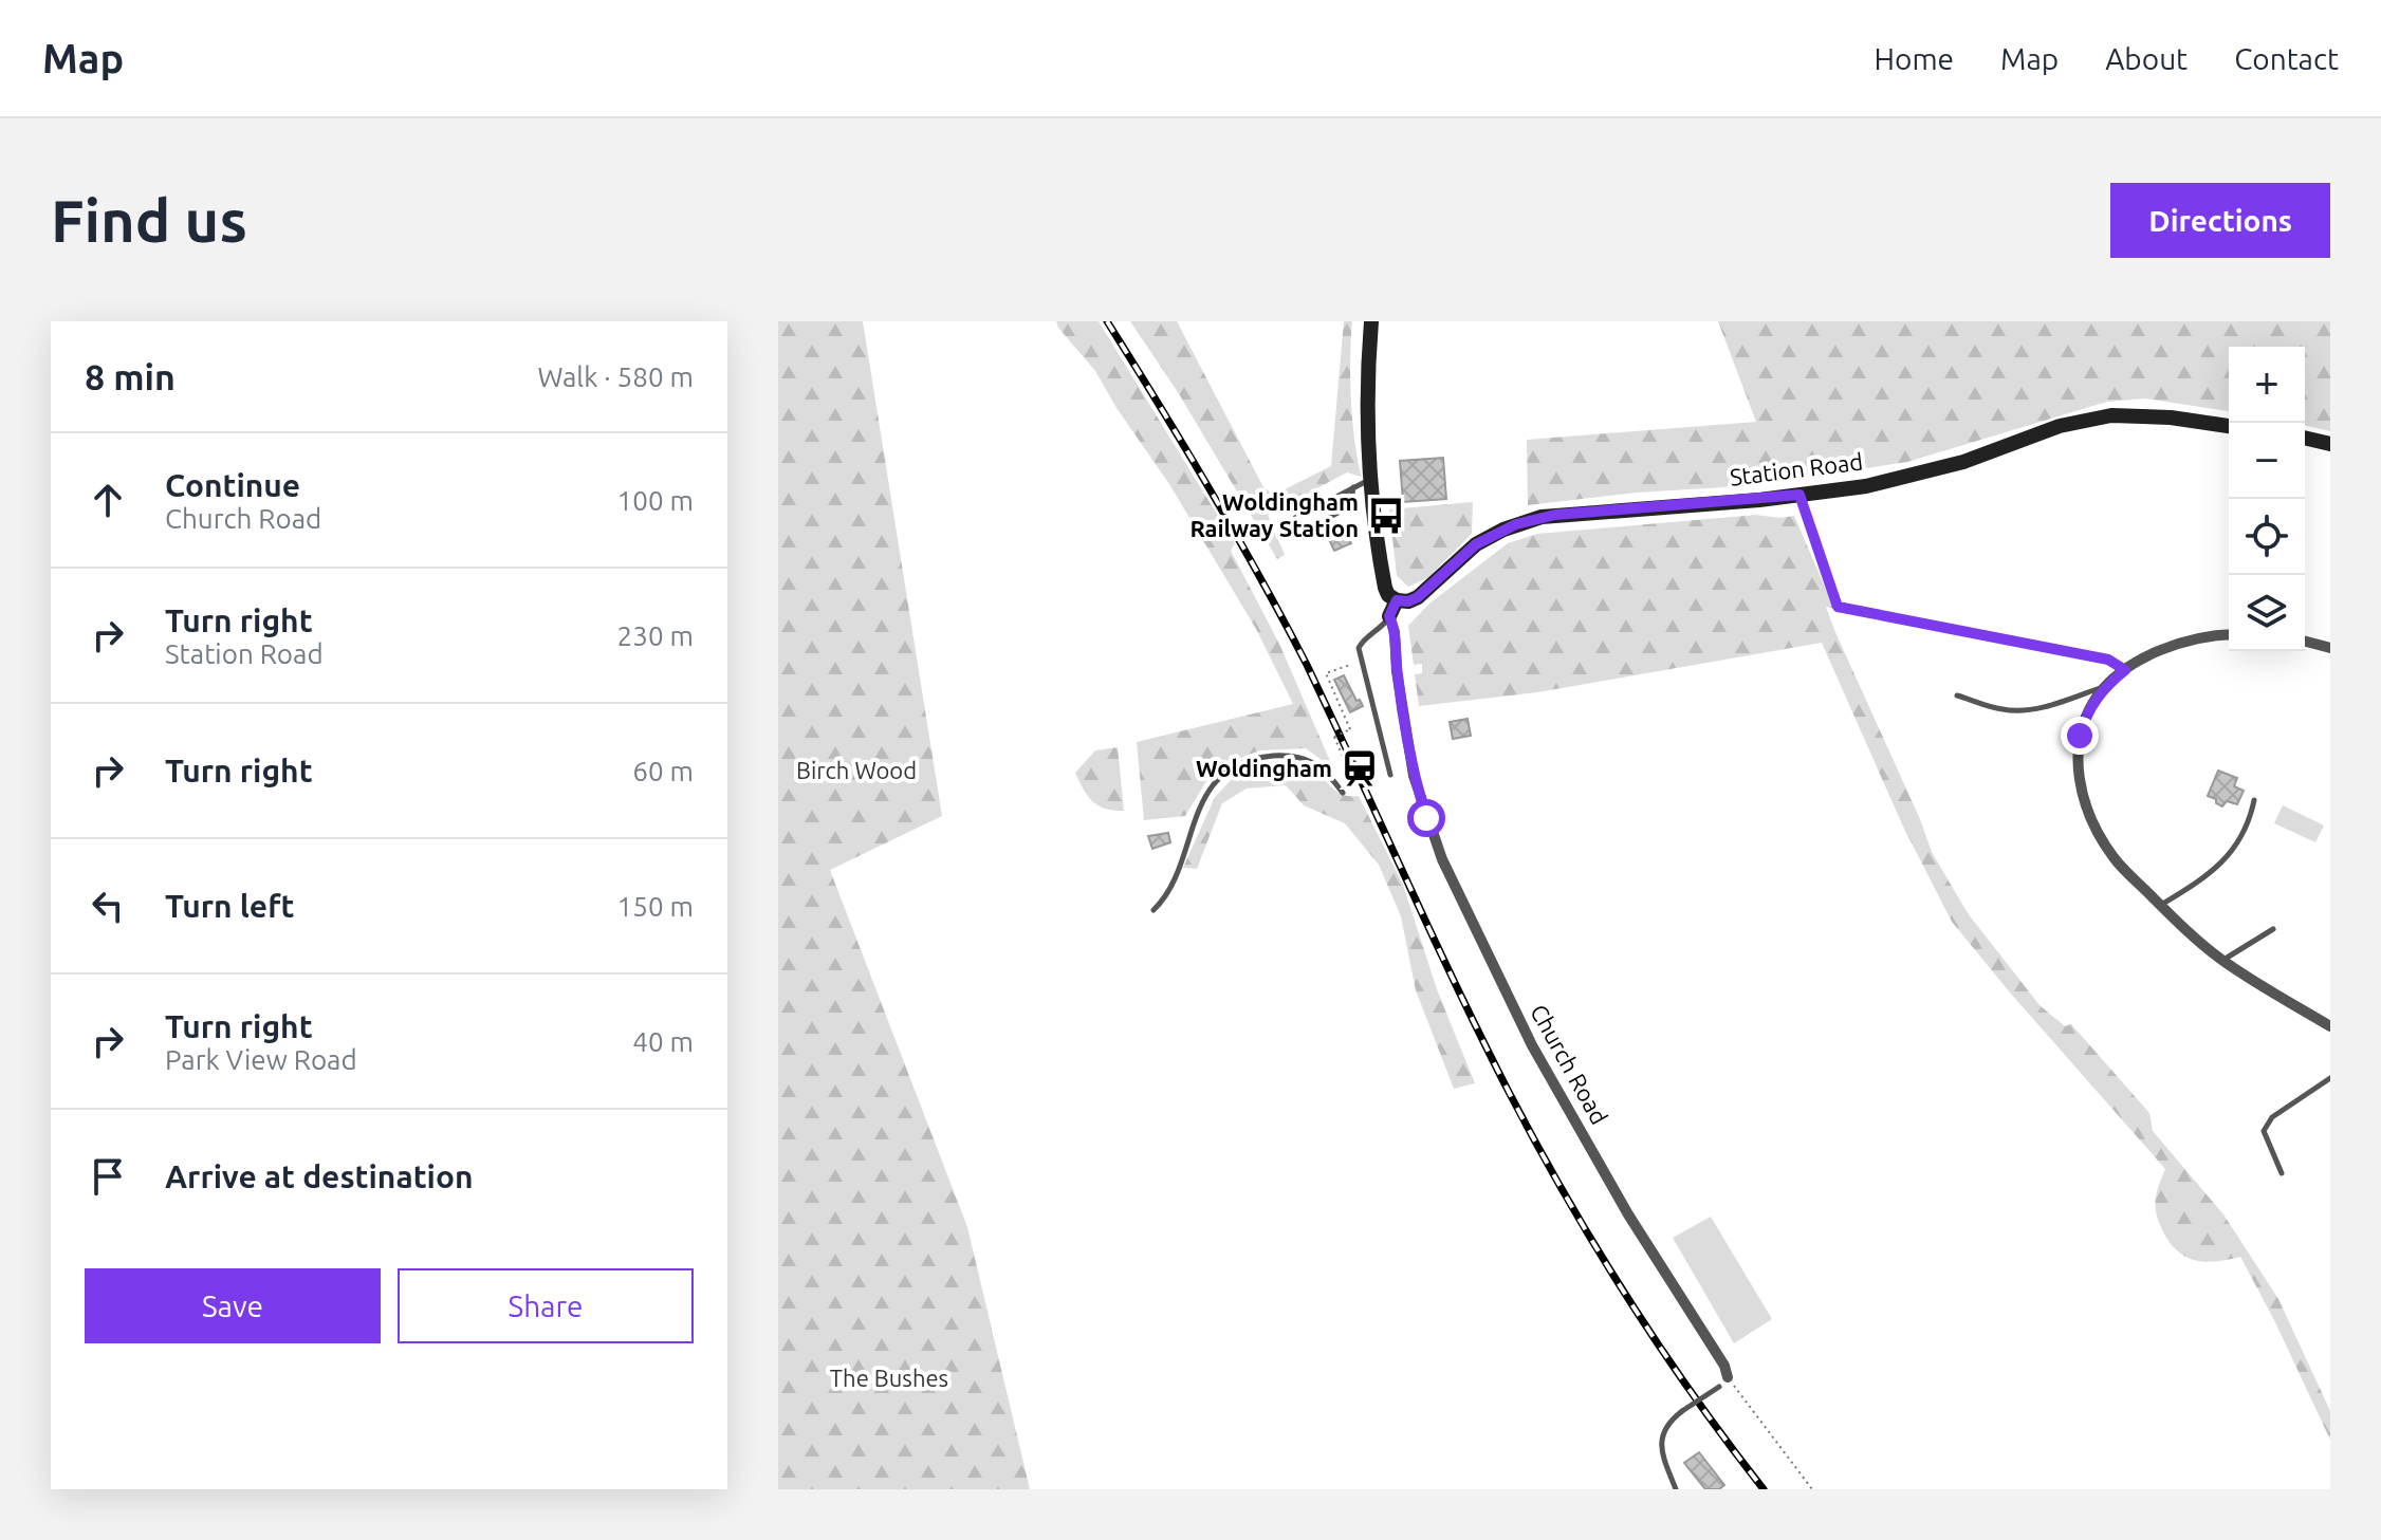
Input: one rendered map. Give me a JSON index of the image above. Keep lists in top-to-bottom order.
{
  "streets": {
    "street": ["Station Road", "Church Road"]
  },
  "parks": ["Birch Wood", "The Bushes"],
  "places": {
    "bus stop": ["Woldingham Railway Station"],
    "station": ["Woldingham"]
  },
  "page": {
    "header": "Map",
    "nav": [
      "Home",
      "Map",
      "About",
      "Contact"
    ],
    "buttons": [
      "Directions",
      ["Save", "Share"]
    ],
    "title": "Find us",
    "heading": ["8 min", "Walk · 580 m"],
    "map_buttons": ["+", "−"],
    "list": [
      ["Continue", "Church Road", "100 m"],
      ["Turn right", "Station Road", "230 m"],
      ["Turn right", "60 m"],
      ["Turn left", "150 m"],
      ["Turn right", "Park View Road", "40 m"],
      "Arrive at destination"
    ]
  }
}
